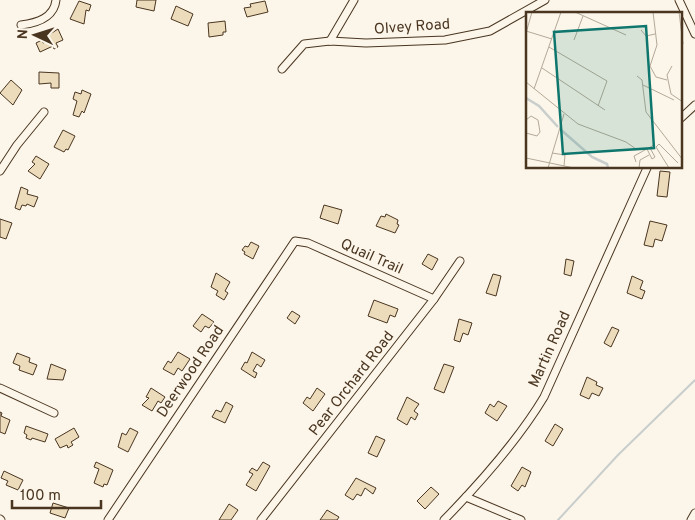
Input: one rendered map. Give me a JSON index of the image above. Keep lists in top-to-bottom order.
{
  "streets": {
    "street": [
      "Olvey Road",
      "Quail Trail",
      "Martin Road",
      "Deerwood Road",
      "Pear Orchard Road"
    ]
  },
  "crossings": [
    ["Quail Trail", "Deerwood Road"],
    ["Quail Trail", "Pear Orchard Road"]
  ],
  "scale_bar": "100 m",
  "north": "left"
}
